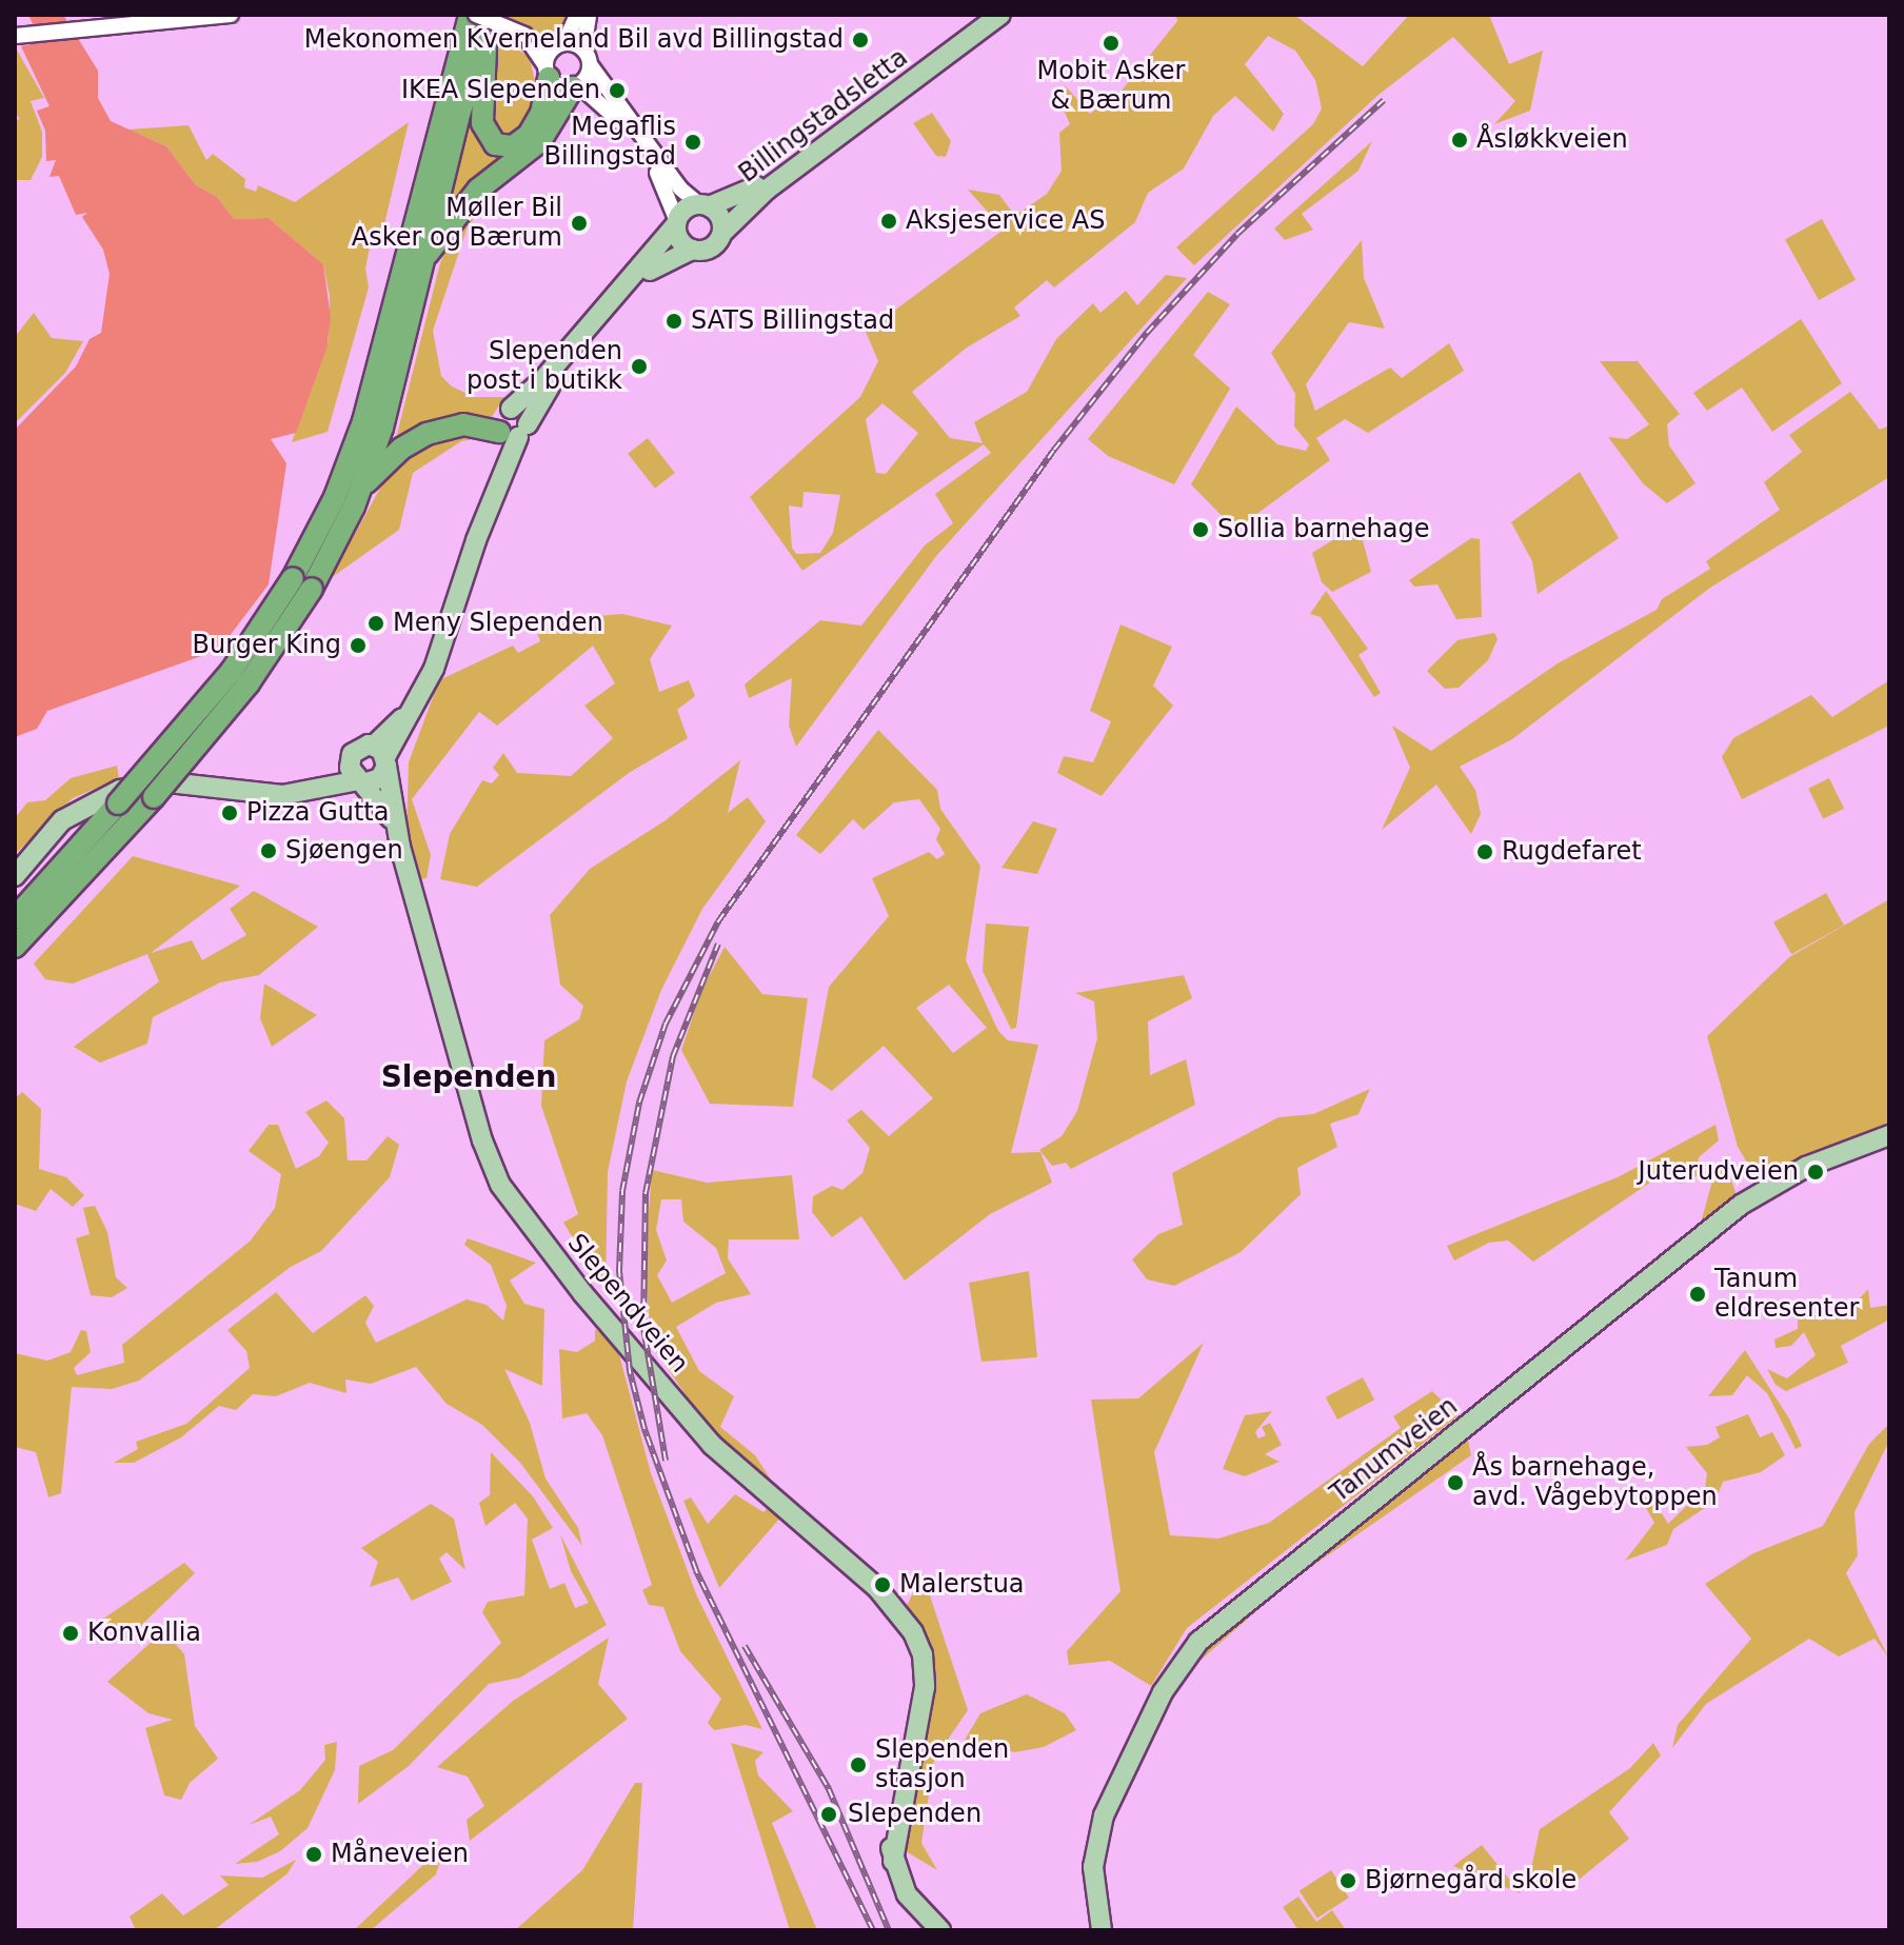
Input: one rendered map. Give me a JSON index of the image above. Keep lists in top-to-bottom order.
{
  "streets": {
    "main road": ["Billingstadsletta", "Slependveien", "Tanumveien"]
  },
  "districts": ["Slependen"],
  "places": [
    "Mekonomen Kverneland Bil avd Billingstad",
    "Mobit Asker & Bærum",
    "IKEA Slependen",
    "Åsløkkveien",
    "Megaflis Billingstad",
    "Aksjeservice AS",
    "Møller Bil Asker og Bærum",
    "SATS Billingstad",
    "Slependen post i butikk",
    "Sollia barnehage",
    "Meny Slependen",
    "Burger King",
    "Pizza Gutta",
    "Sjøengen",
    "Rugdefaret",
    "Juterudveien",
    "Tanum eldresenter",
    "Ås barnehage, avd. Vågebytoppen",
    "Malerstua",
    "Konvallia",
    "Slependen stasjon",
    "Slependen",
    "Måneveien",
    "Bjørnegård skole"
  ]
}
